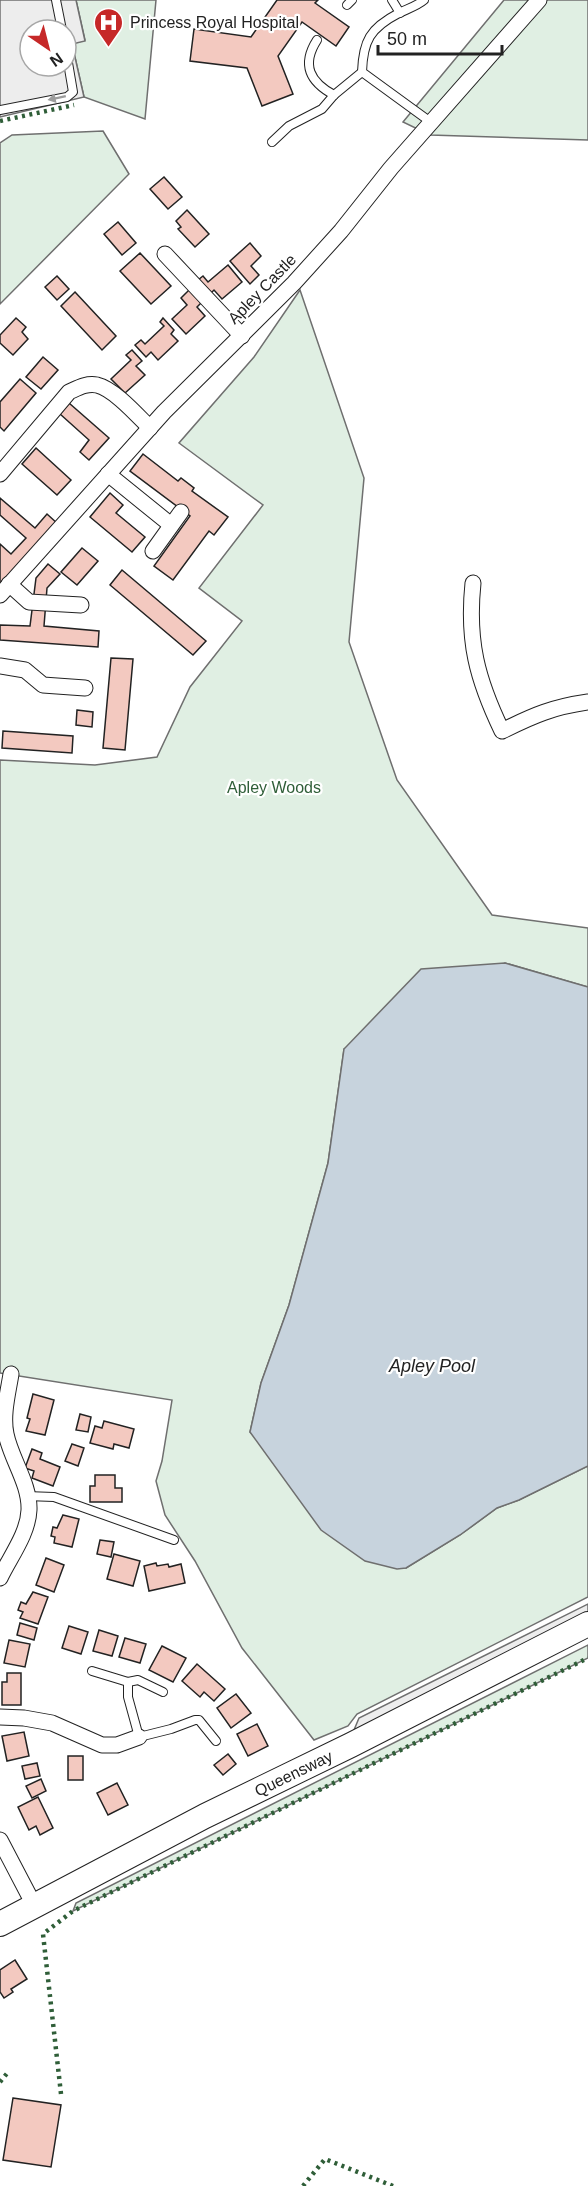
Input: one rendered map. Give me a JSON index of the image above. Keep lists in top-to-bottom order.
{
  "streets": {
    "main road": ["Queensway"],
    "street": ["Apley Castle"]
  },
  "water": ["Apley Pool"],
  "parks": ["Apley Woods"],
  "places": {
    "hospital": ["Princess Royal Hospital"]
  },
  "scale_bar": "50 m",
  "north": "bottom right"
}
